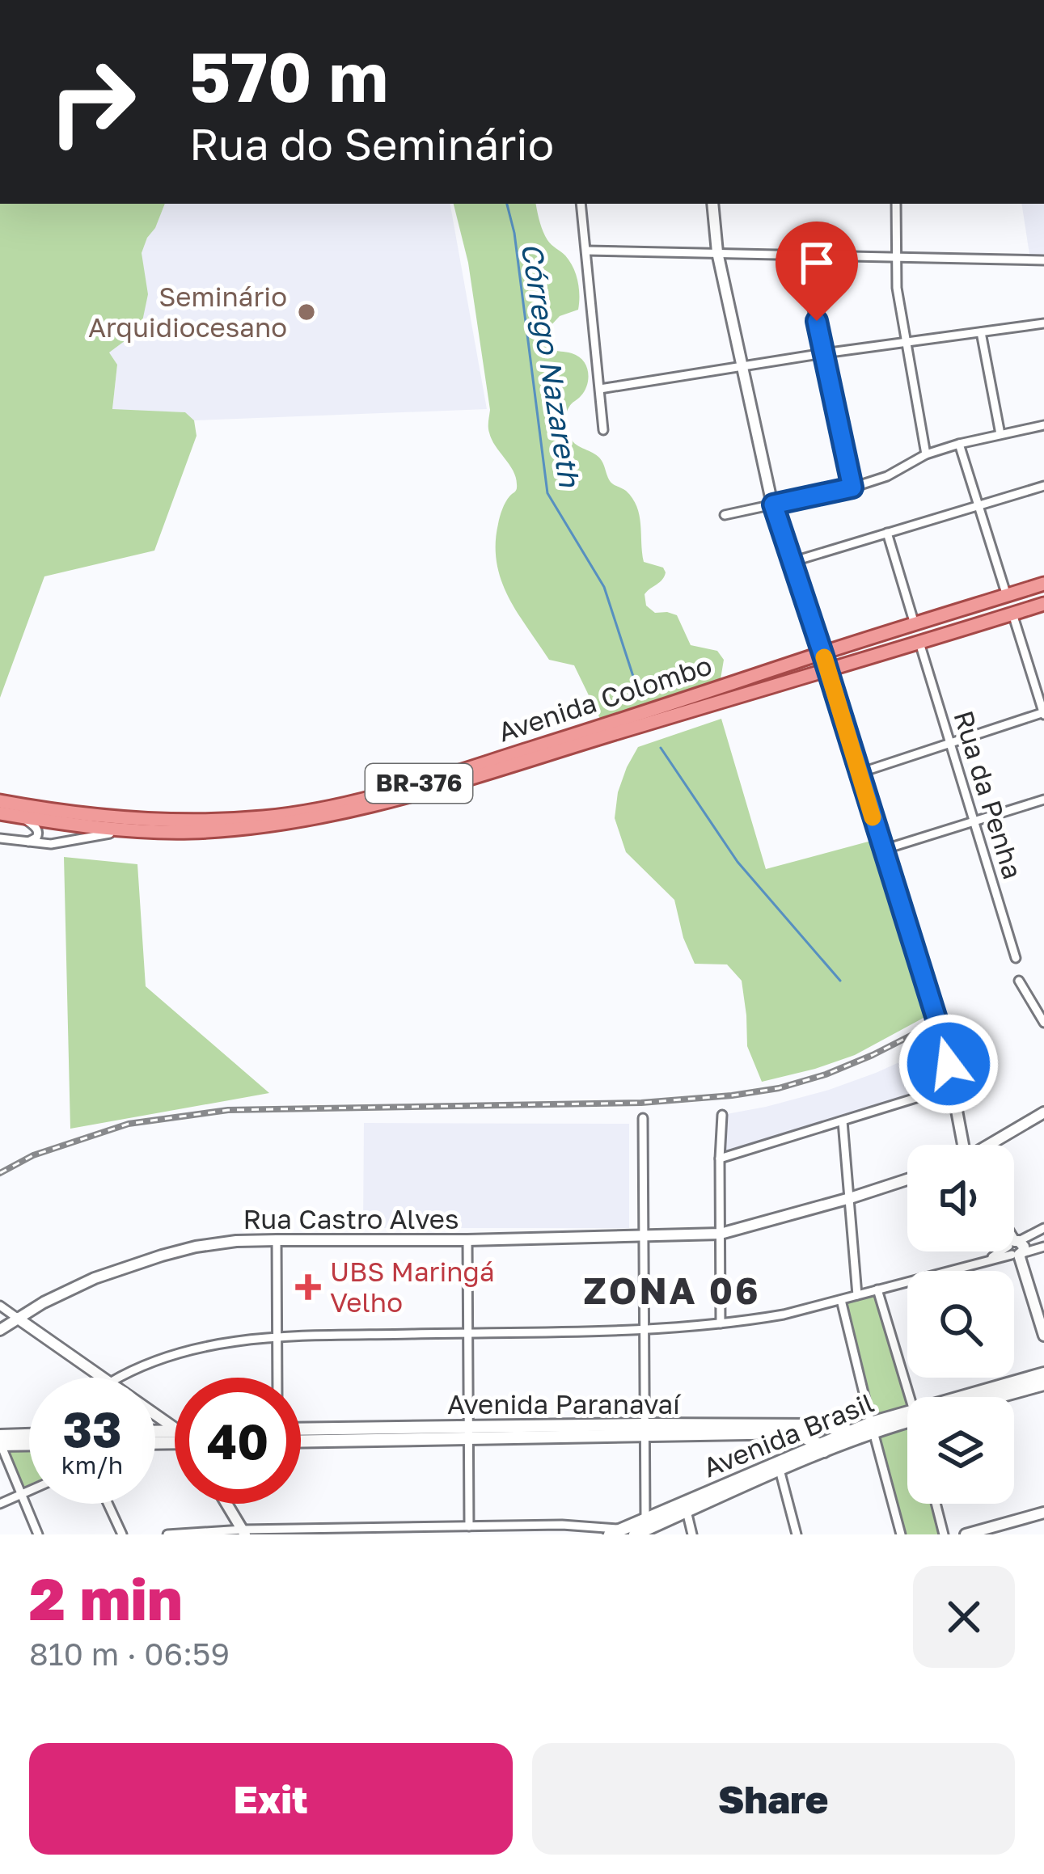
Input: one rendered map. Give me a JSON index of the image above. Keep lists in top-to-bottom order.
{
  "streets": {
    "main road": [
      "Avenida Colombo",
      "BR-376",
      "Avenida Paranavaí",
      "Avenida Brasil"
    ],
    "street": ["Rua da Penha", "Rua Castro Alves"]
  },
  "crossings": [
    ["Avenida Colombo", "Rua da Penha"],
    ["Avenida Paranavaí", "Avenida Brasil"]
  ],
  "districts": ["ZONA 06"],
  "water": ["Córrego Nazareth"],
  "places": {
    "other": ["Seminário Arquidiocesano"],
    "health": ["UBS Maringá Velho"]
  },
  "page": {
    "turn": ["570 m", "Rua do Seminário"],
    "speed": "33 km/h",
    "limit": "40",
    "heading": ["2 min", "810 m · 06:59"],
    "buttons": ["Exit", "Share"]
  }
}
